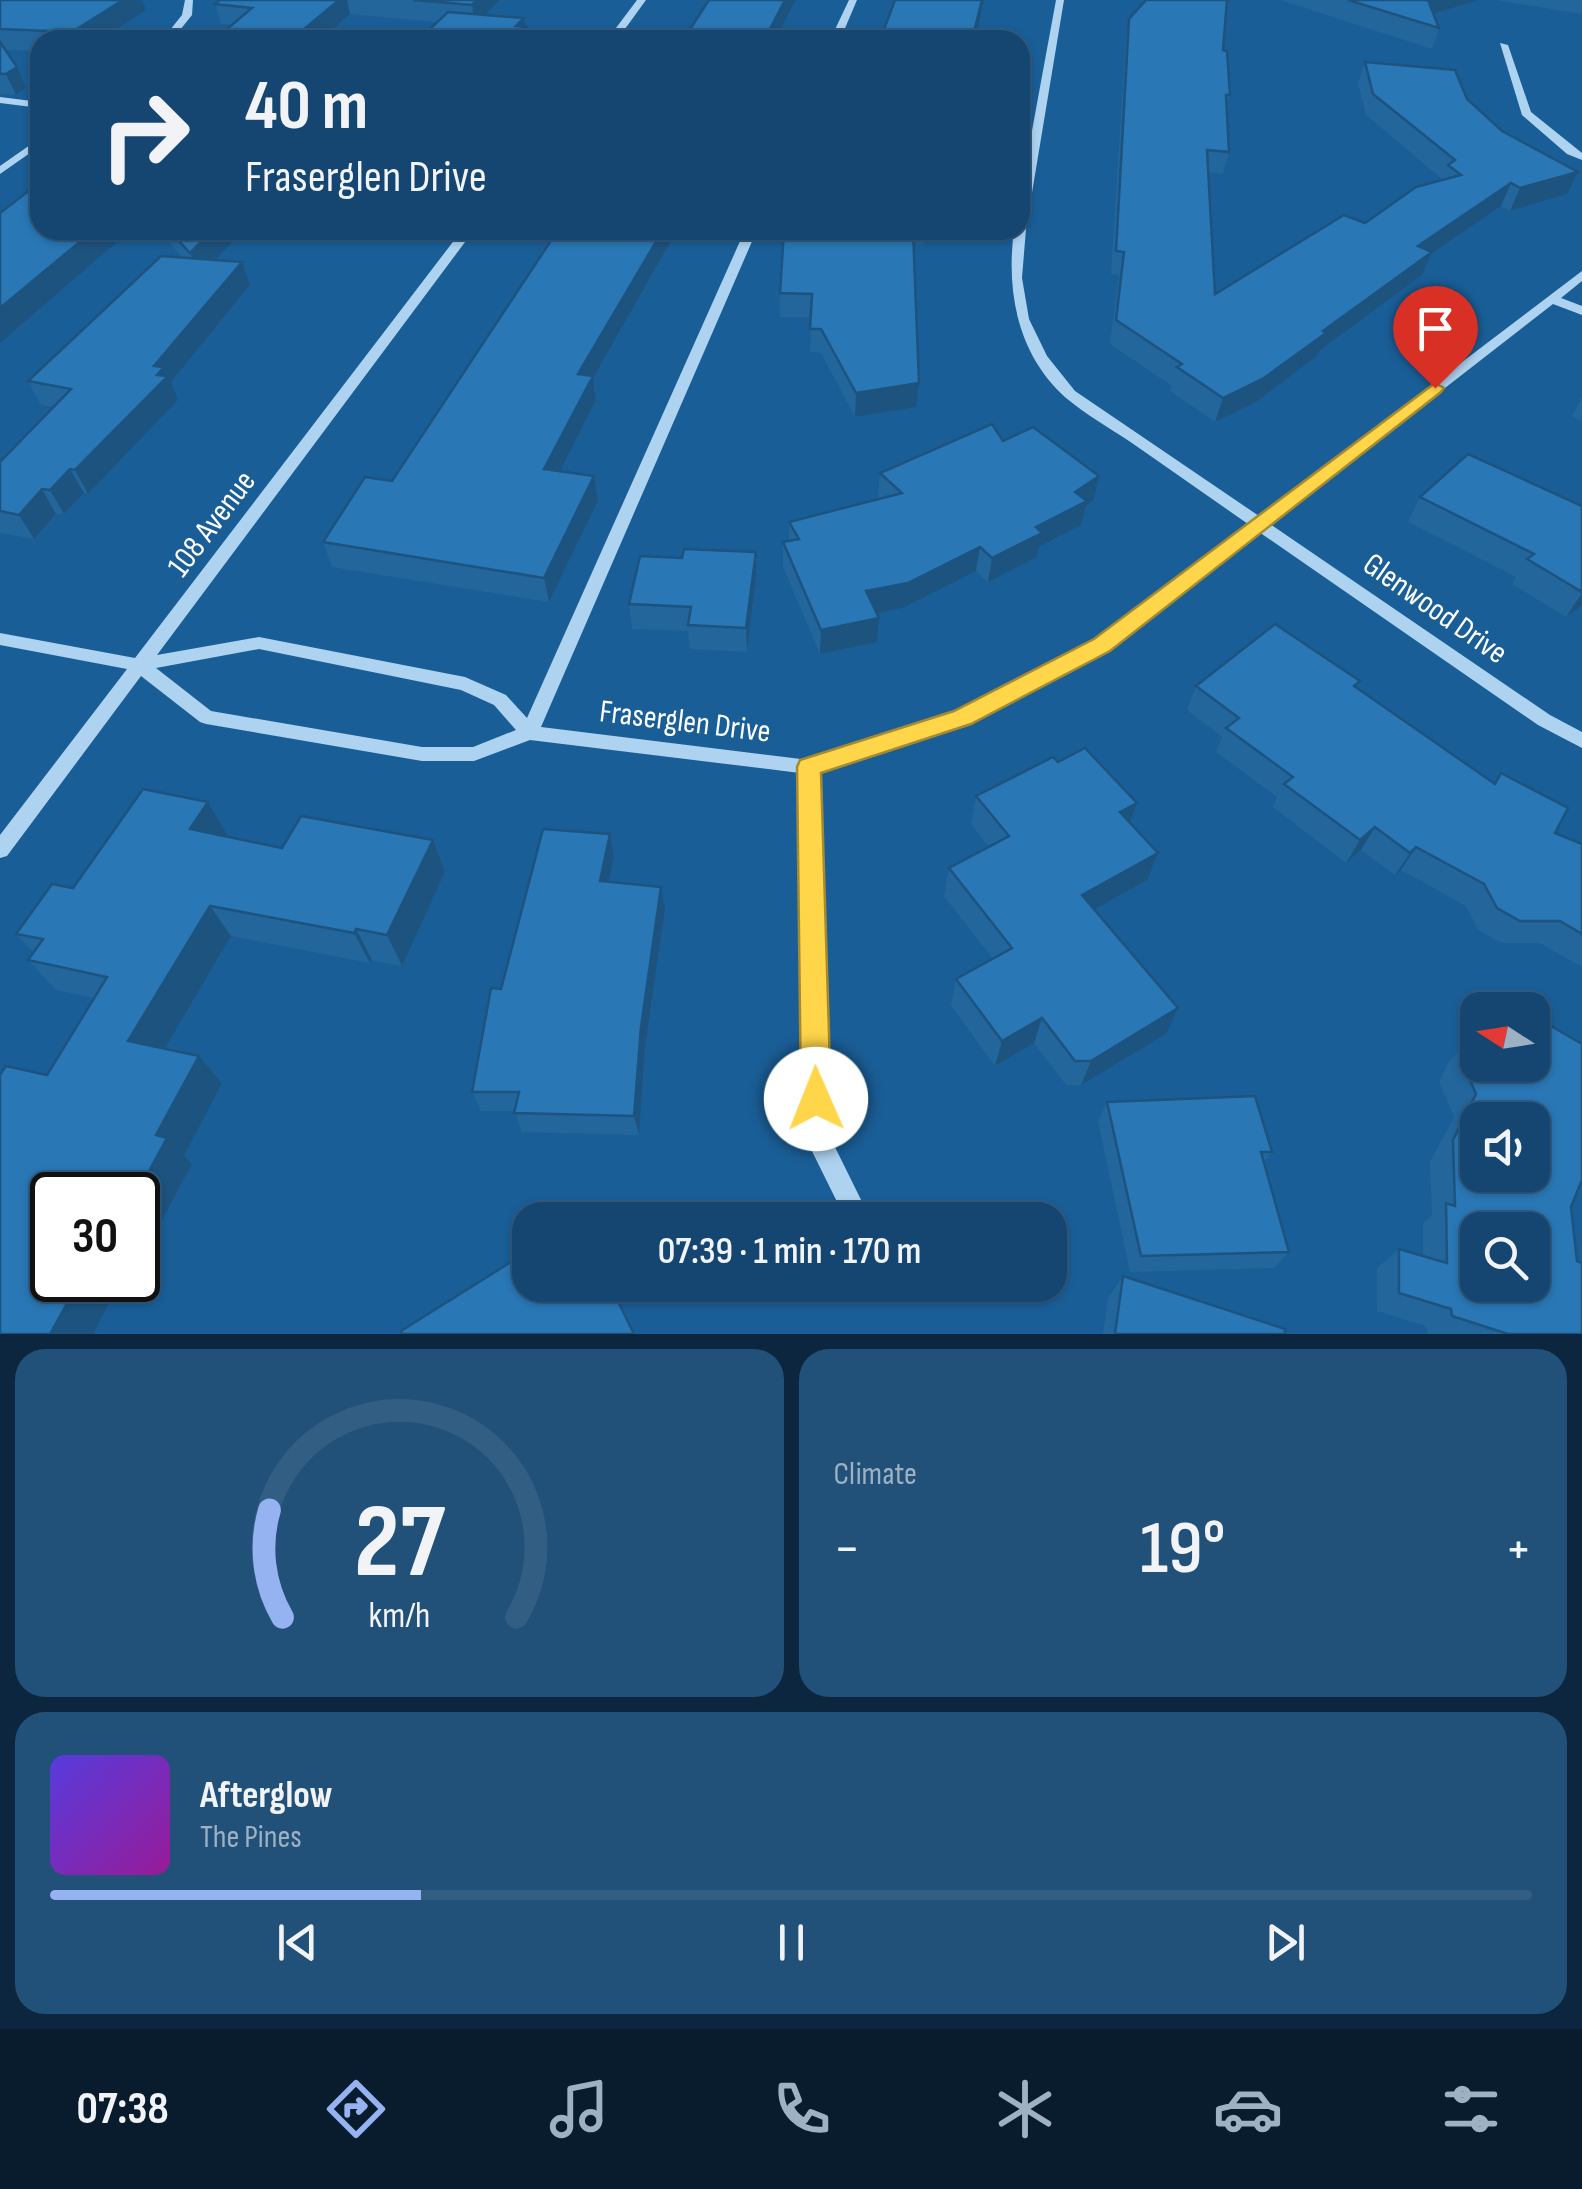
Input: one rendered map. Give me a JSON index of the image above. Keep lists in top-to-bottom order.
{
  "streets": {
    "street": ["108 Avenue", "Glenwood Drive", "Fraserglen Drive"]
  },
  "crossings": [
    ["108 Avenue", "Fraserglen Drive"],
    ["Glenwood Drive", "Fraserglen Drive"]
  ],
  "north": "left",
  "page": {
    "turn": ["40 m", "Fraserglen Drive"],
    "limit": "30",
    "trip": "07:39 · 1 min · 170 m",
    "tile": "Climate",
    "heat": ["−", "19°", "+"],
    "song": ["Afterglow", "The Pines"],
    "tabs": "07:38",
    "gauge": ["27", "km/h"]
  }
}
